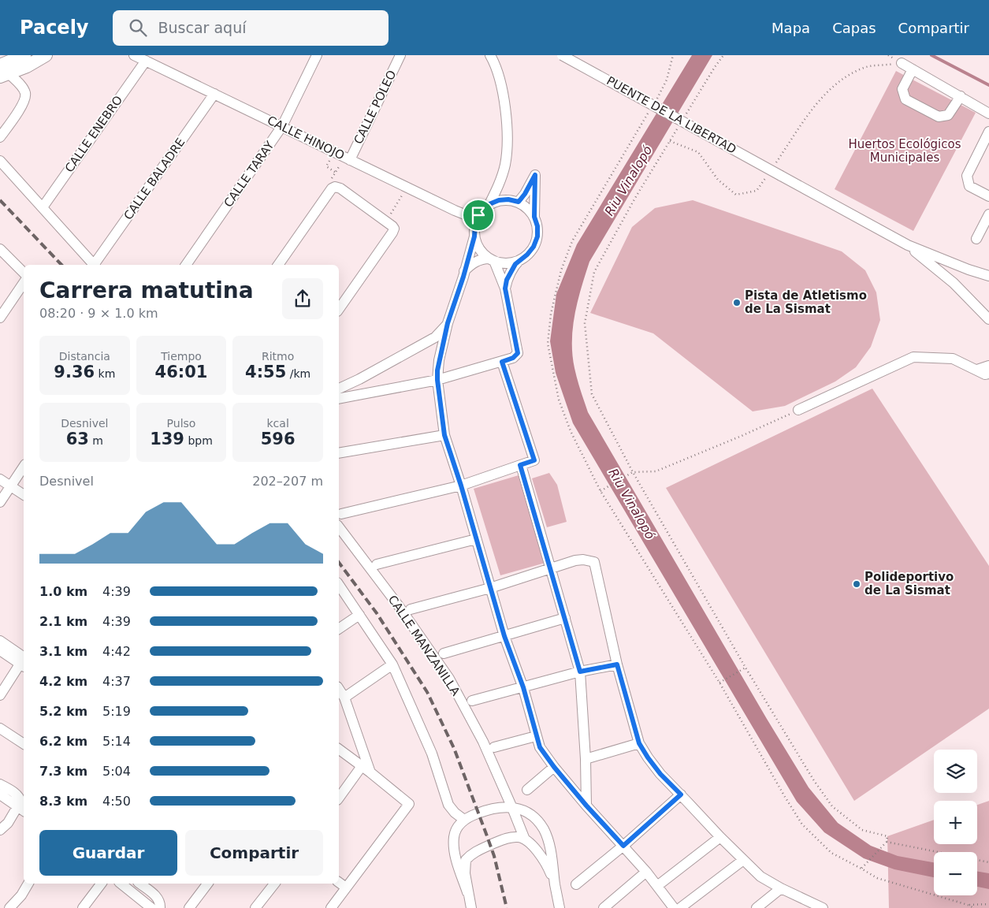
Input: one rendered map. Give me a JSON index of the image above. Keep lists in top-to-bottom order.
{
  "streets": {
    "street": [
      "CALLE POLEO",
      "PUENTE DE LA LIBERTAD",
      "CALLE ENEBRO",
      "CALLE HINOJO",
      "CALLE TARAY",
      "CALLE BALADRE",
      "CALLE MANZANILLA"
    ]
  },
  "crossings": [
    ["CALLE POLEO", "CALLE HINOJO"],
    ["CALLE ENEBRO", "CALLE HINOJO"],
    ["CALLE HINOJO", "CALLE TARAY"],
    ["CALLE HINOJO", "CALLE BALADRE"]
  ],
  "water": ["Riu Vinalopó"],
  "parks": ["Huertos Ecológicos Municipales"],
  "places": ["Pista de Atletismo de La Sismat", "Polideportivo de La Sismat"],
  "page": {
    "header": "Pacely",
    "search": "Buscar aquí",
    "nav": ["Mapa", "Capas", "Compartir"],
    "heading": ["Carrera matutina", "08:20 · 9 × 1.0 km"],
    "stats": [
      ["Distancia", "9.36 km"],
      ["Tiempo", "46:01"],
      ["Ritmo", "4:55 /km"],
      ["Desnivel", "63 m"],
      ["Pulso", "139 bpm"],
      ["kcal", "596"]
    ],
    "chart": ["Desnivel", "202–207 m"],
    "list": [
      {
        "name": "1.0 km",
        "note": "4:39"
      },
      {
        "name": "2.1 km",
        "note": "4:39"
      },
      {
        "name": "3.1 km",
        "note": "4:42"
      },
      {
        "name": "4.2 km",
        "note": "4:37"
      },
      {
        "name": "5.2 km",
        "note": "5:19"
      },
      {
        "name": "6.2 km",
        "note": "5:14"
      },
      {
        "name": "7.3 km",
        "note": "5:04"
      },
      {
        "name": "8.3 km",
        "note": "4:50"
      }
    ],
    "map_buttons": ["+", "−"],
    "buttons": ["Guardar", "Compartir"]
  }
}
